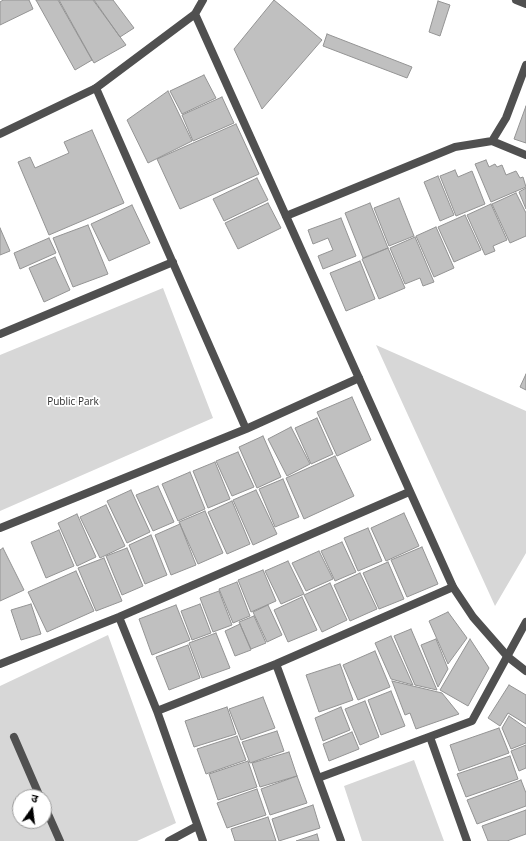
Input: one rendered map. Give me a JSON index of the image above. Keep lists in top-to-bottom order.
{
  "parks": ["Public Park"],
  "north": "top"
}
